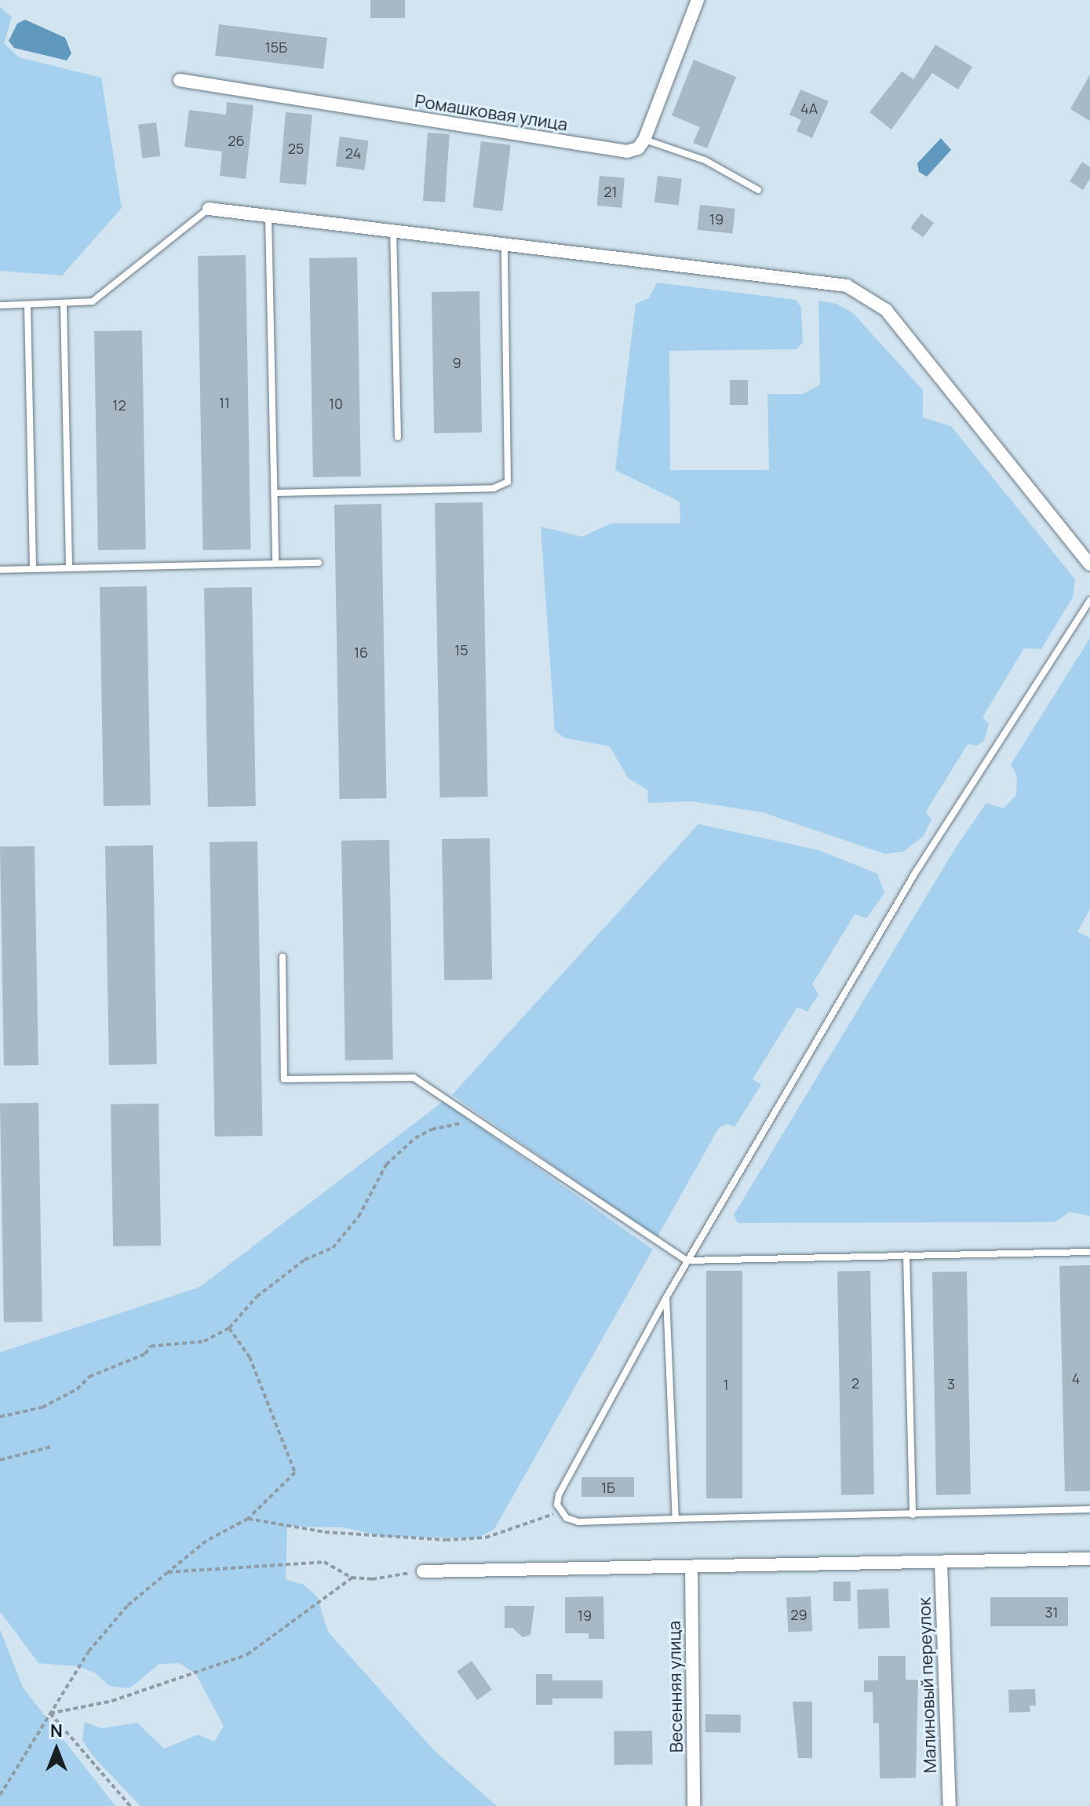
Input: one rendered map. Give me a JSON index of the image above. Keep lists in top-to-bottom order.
{
  "streets": {
    "street": ["Ромашковая улица", "Малиновый переулок", "Весенняя улица"]
  },
  "house_numbers": [
    "15Б",
    "4А",
    "26",
    "25",
    "24",
    "21",
    "19",
    "9",
    "11",
    "10",
    "12",
    "15",
    "16",
    "4",
    "2",
    "3",
    "1",
    "1Б",
    "31",
    "29",
    "19"
  ],
  "north": "top"
}
